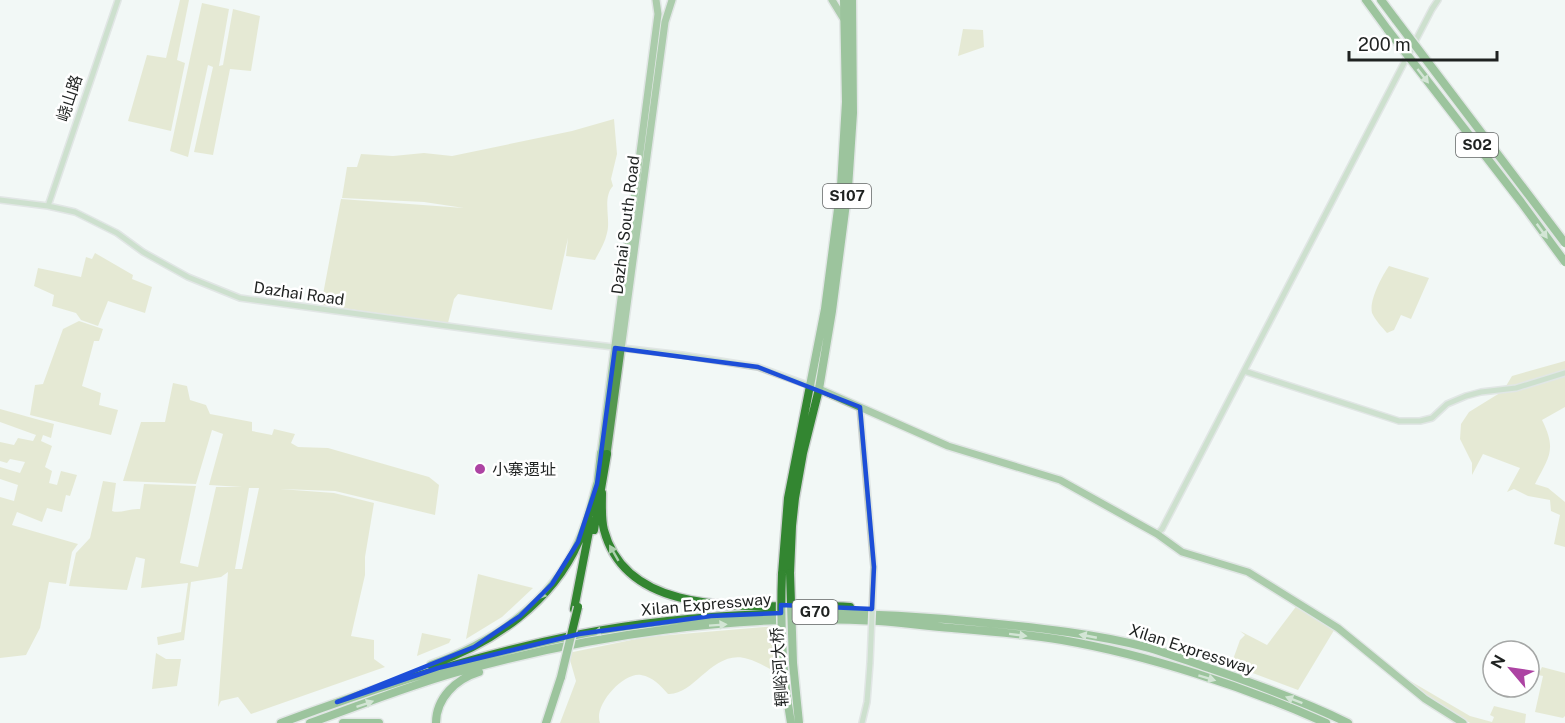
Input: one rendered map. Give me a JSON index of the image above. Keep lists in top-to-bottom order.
{
  "streets": {
    "highway": [
      "S02",
      "S107",
      "Xilan Expressway",
      "G70",
      "辋峪河大桥"
    ],
    "main road": ["Dazhai South Road"],
    "street": ["峣山路", "Dazhai Road"]
  },
  "crossings": [
    ["峣山路", "Dazhai Road"],
    ["S107", "Dazhai Road"],
    ["S107", "辋峪河大桥"],
    ["Dazhai South Road", "Dazhai Road"]
  ],
  "places": ["小寨遗址"],
  "scale_bar": "200 m",
  "north": "top left"
}
